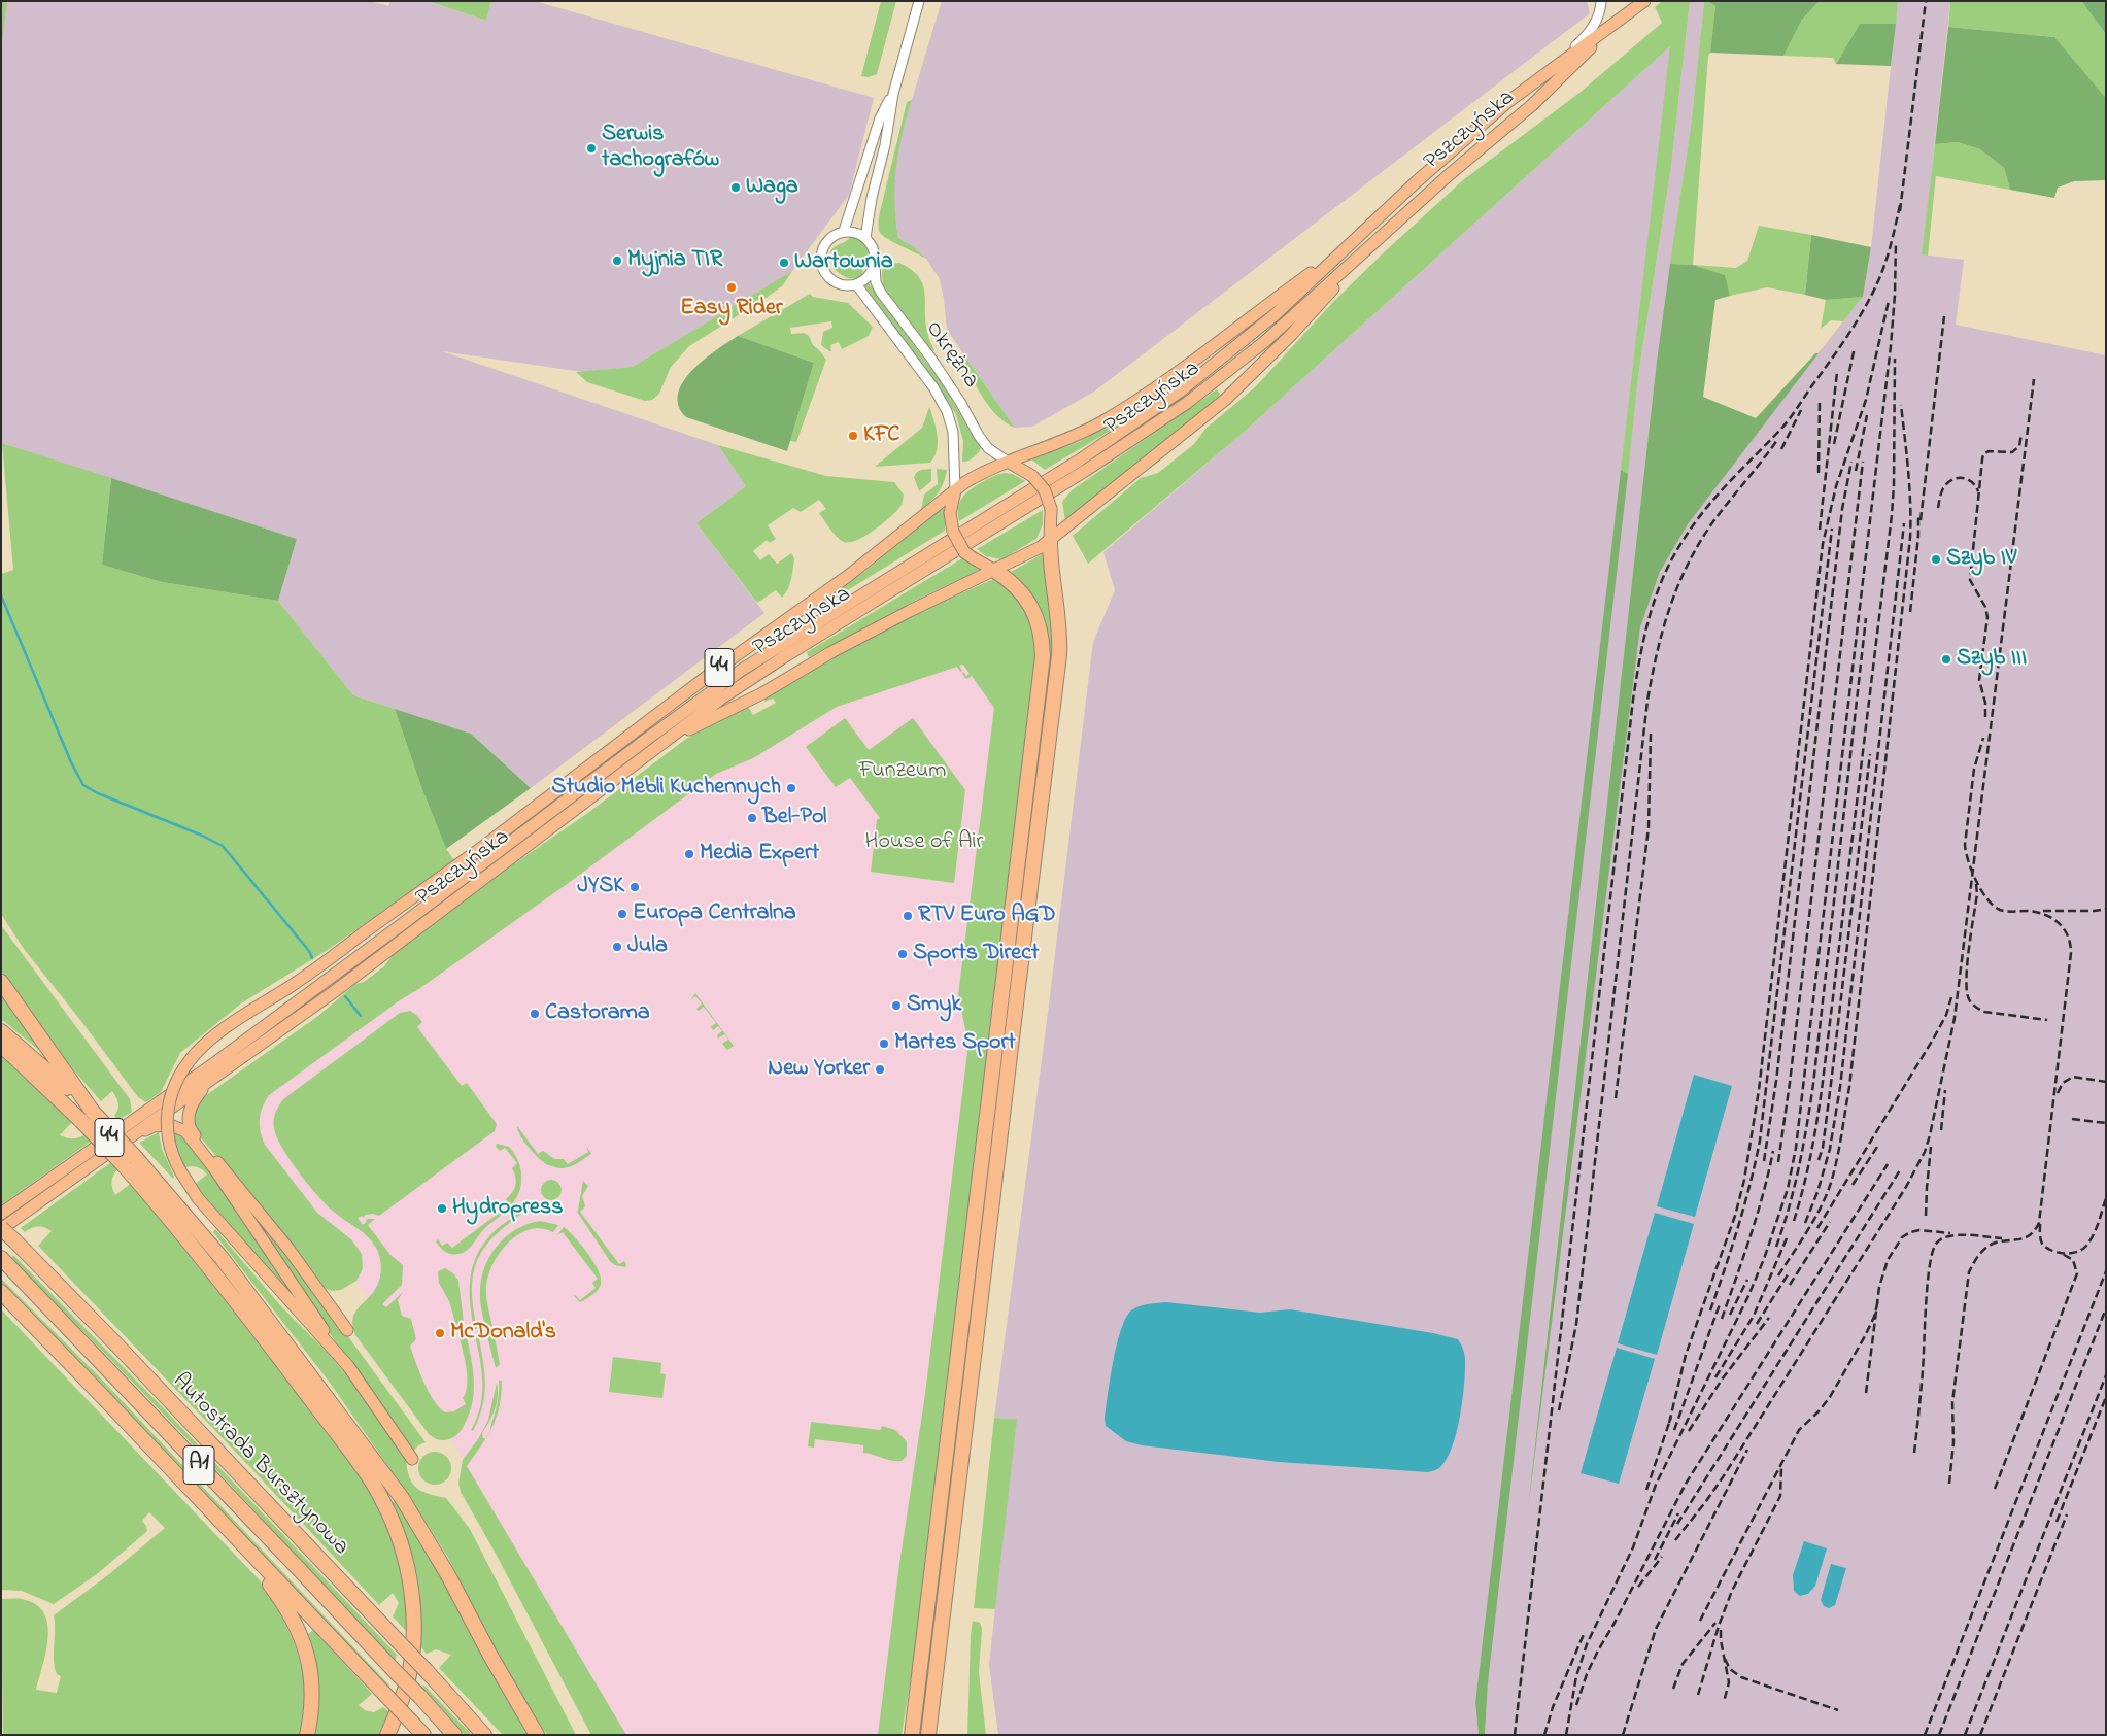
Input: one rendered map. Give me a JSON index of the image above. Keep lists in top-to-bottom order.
{
  "streets": {
    "highway": ["A1", "Autostrada Bursztynowa"],
    "main road": ["Pszczyńska", "44"],
    "street": ["Okrężna"]
  },
  "crossings": [
    ["Pszczyńska", "44"],
    ["Pszczyńska", "Autostrada Bursztynowa"],
    ["Okrężna", "44"]
  ],
  "parks": ["Funzeum", "House of Air"],
  "places": [
    "Serwis tachografów",
    "Waga",
    "Myjnia TIR",
    "Wartownia",
    "Easy Rider",
    "KFC",
    "Szyb IV",
    "Szyb III",
    "Studio Mebli Kuchennych",
    "Bel-Pol",
    "Media Expert",
    "JYSK",
    "Europa Centralna",
    "RTV Euro AGD",
    "Jula",
    "Sports Direct",
    "Smyk",
    "Castorama",
    "Martes Sport",
    "New Yorker",
    "Hydropress",
    "McDonald's"
  ]
}
